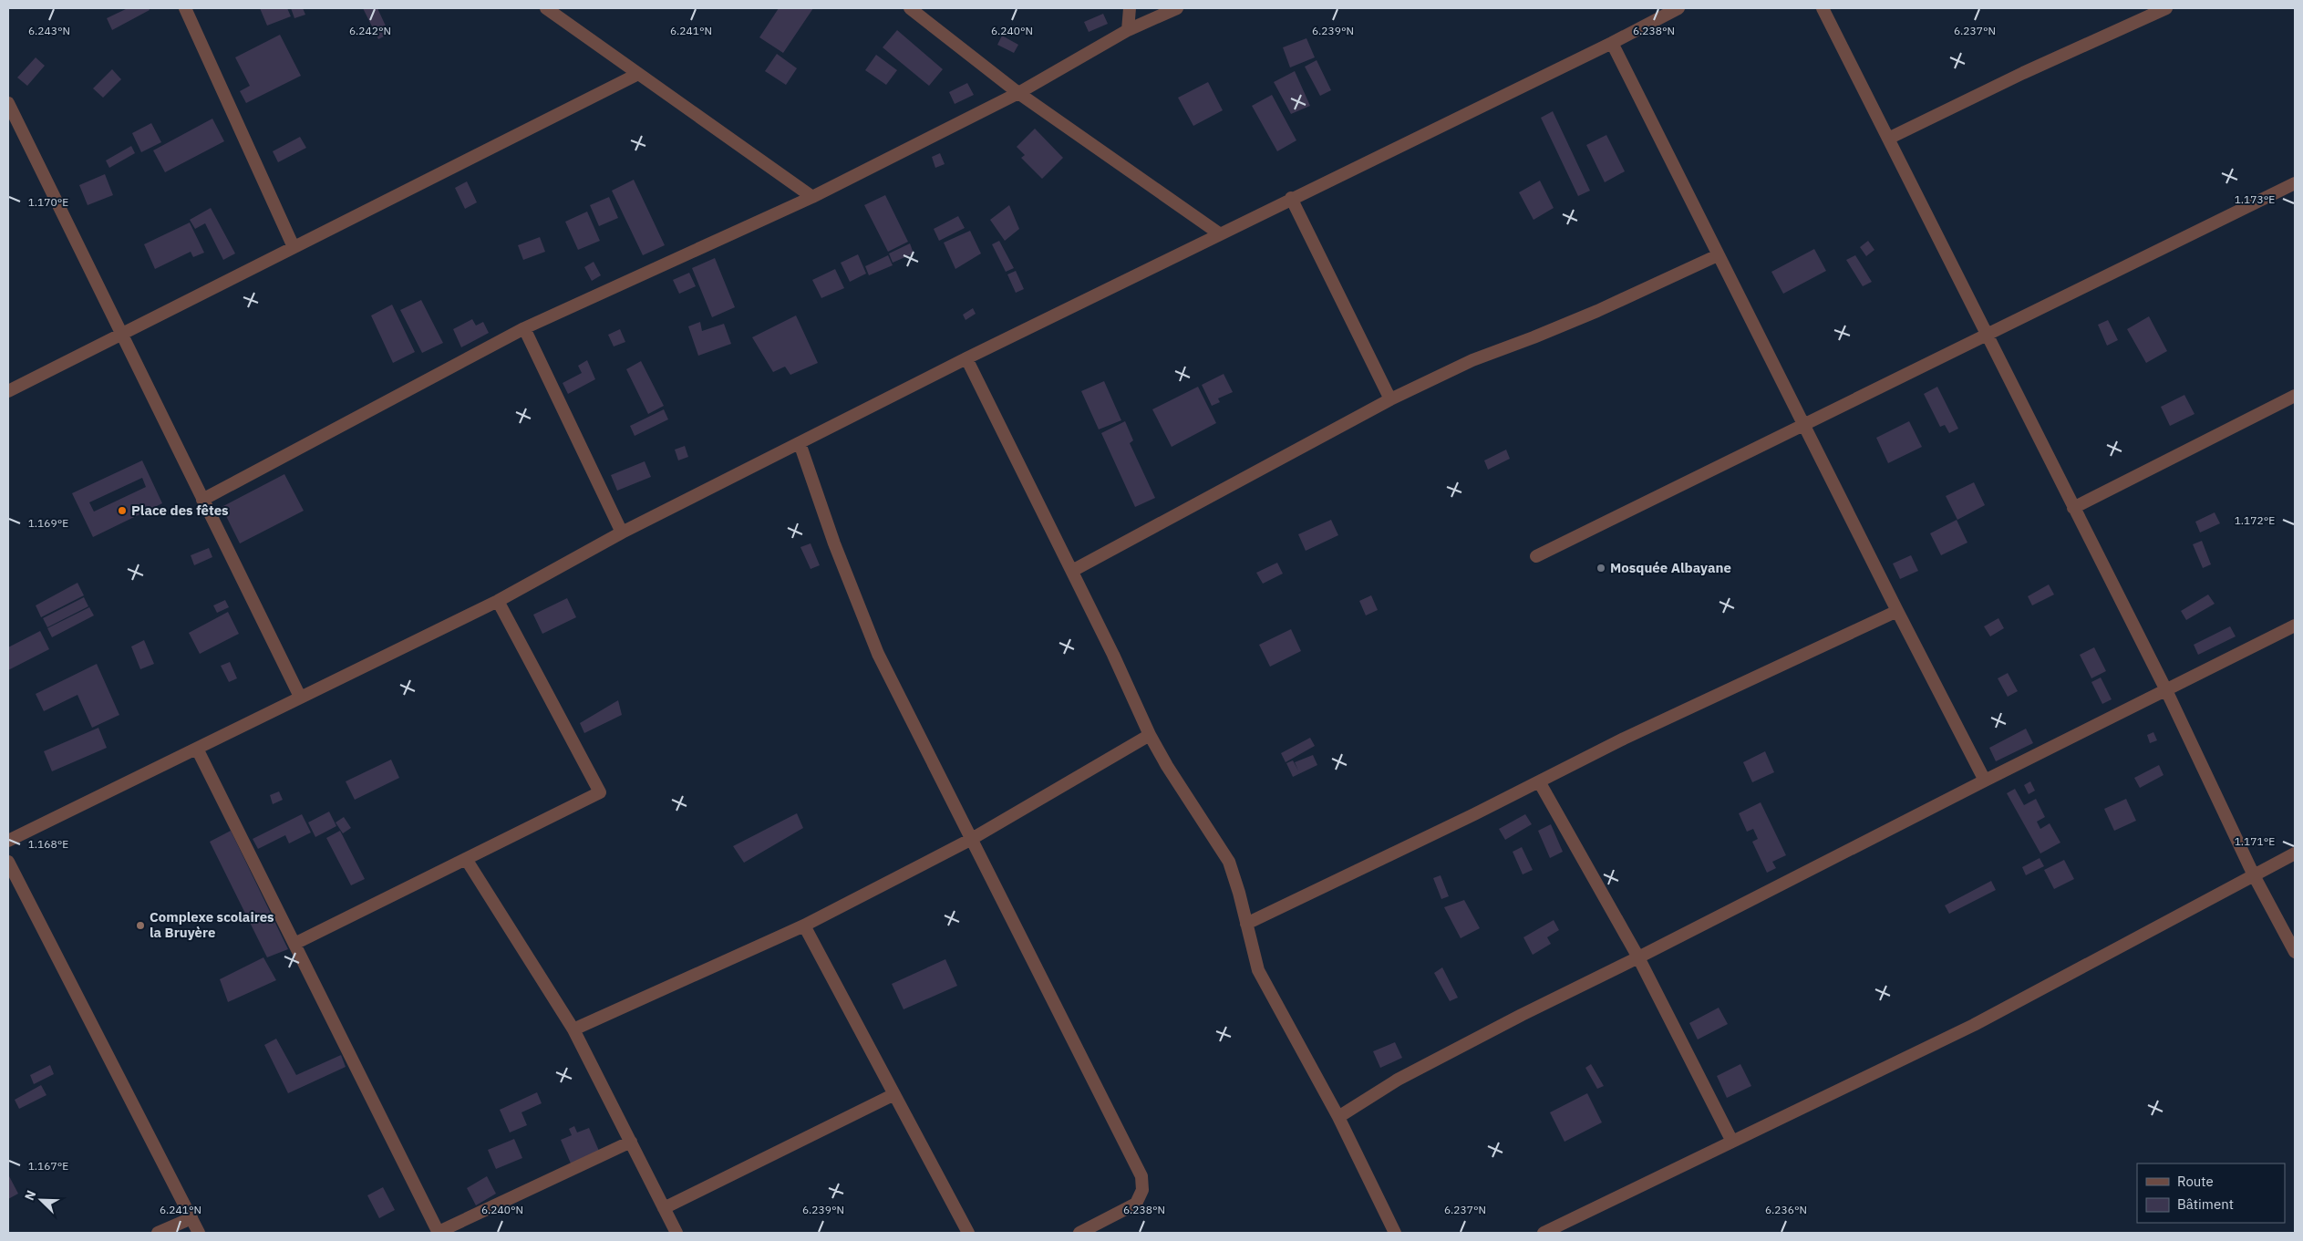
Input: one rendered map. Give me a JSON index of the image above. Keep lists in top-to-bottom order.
{
  "places": ["Place des fêtes", "Mosquée Albayane", "Complexe scolaires la Bruyère"],
  "legend": ["Route", "Bâtiment"],
  "north": "top left",
  "coordinates": [
    "6.243°N",
    "6.237°N",
    "6.242°N",
    "6.241°N",
    "6.240°N",
    "6.239°N",
    "6.238°N",
    "1.173°E",
    "1.170°E",
    "1.172°E",
    "1.169°E",
    "1.171°E",
    "1.168°E",
    "1.167°E",
    "6.236°N"
  ]
}
